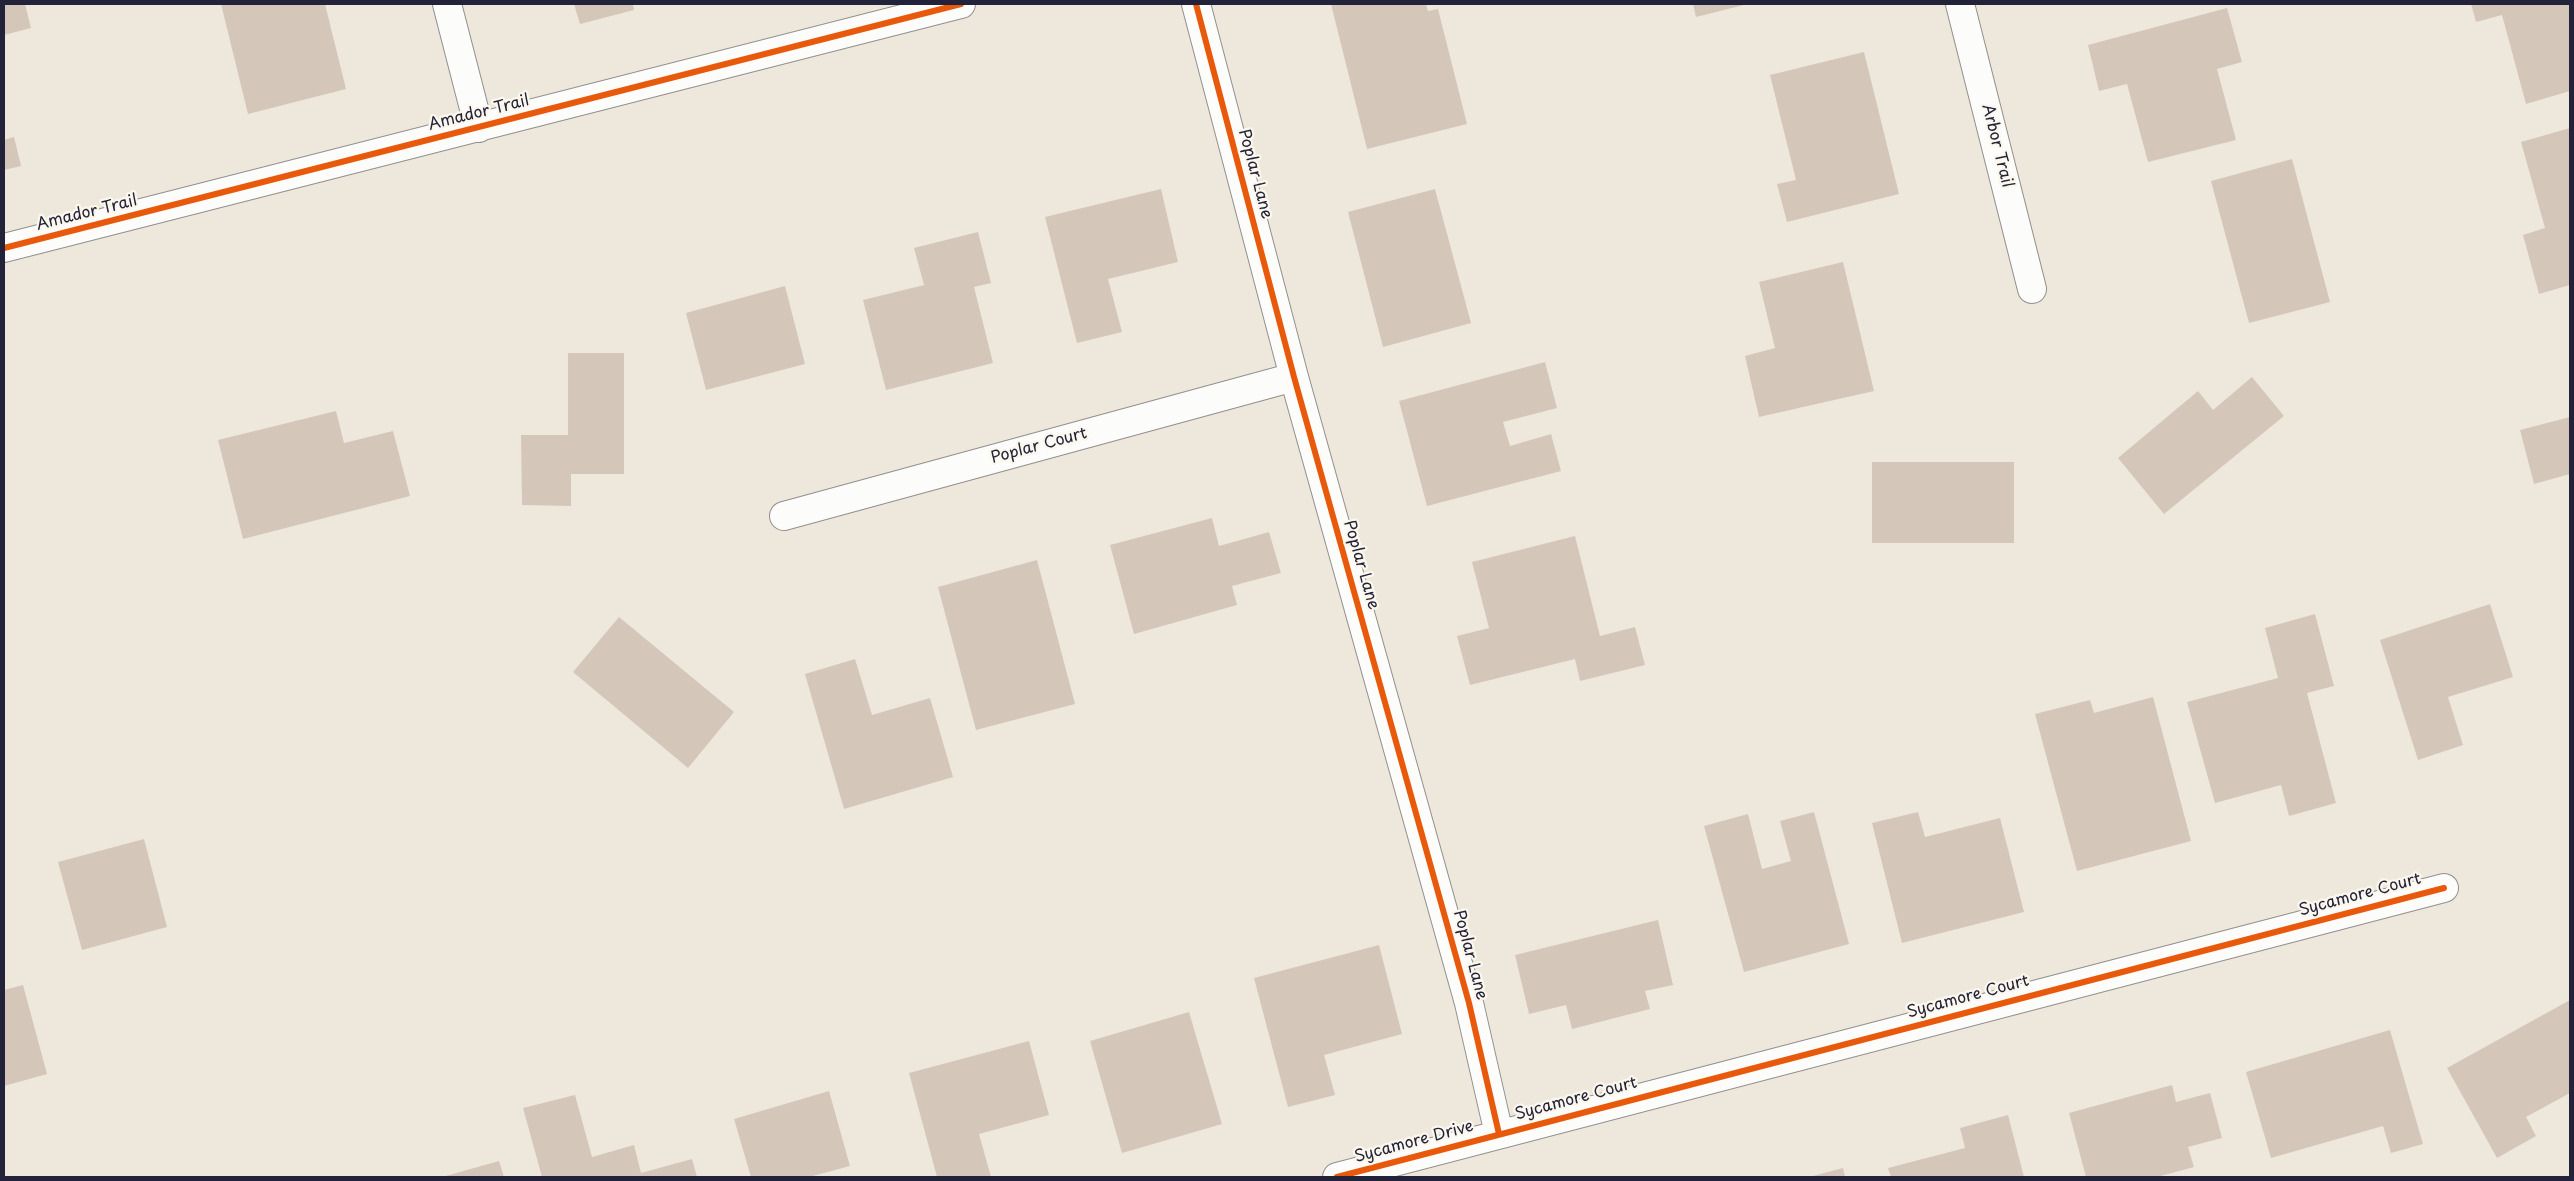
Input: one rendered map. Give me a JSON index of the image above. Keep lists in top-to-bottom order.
{
  "streets": {
    "street": [
      "Amador Trail",
      "Arbor Trail",
      "Poplar Lane",
      "Poplar Court",
      "Sycamore Court",
      "Sycamore Drive"
    ]
  },
  "crossings": [
    ["Poplar Lane", "Poplar Court"],
    ["Poplar Lane", "Sycamore Court"],
    ["Poplar Lane", "Sycamore Drive"],
    ["Sycamore Court", "Sycamore Drive"]
  ]
}
